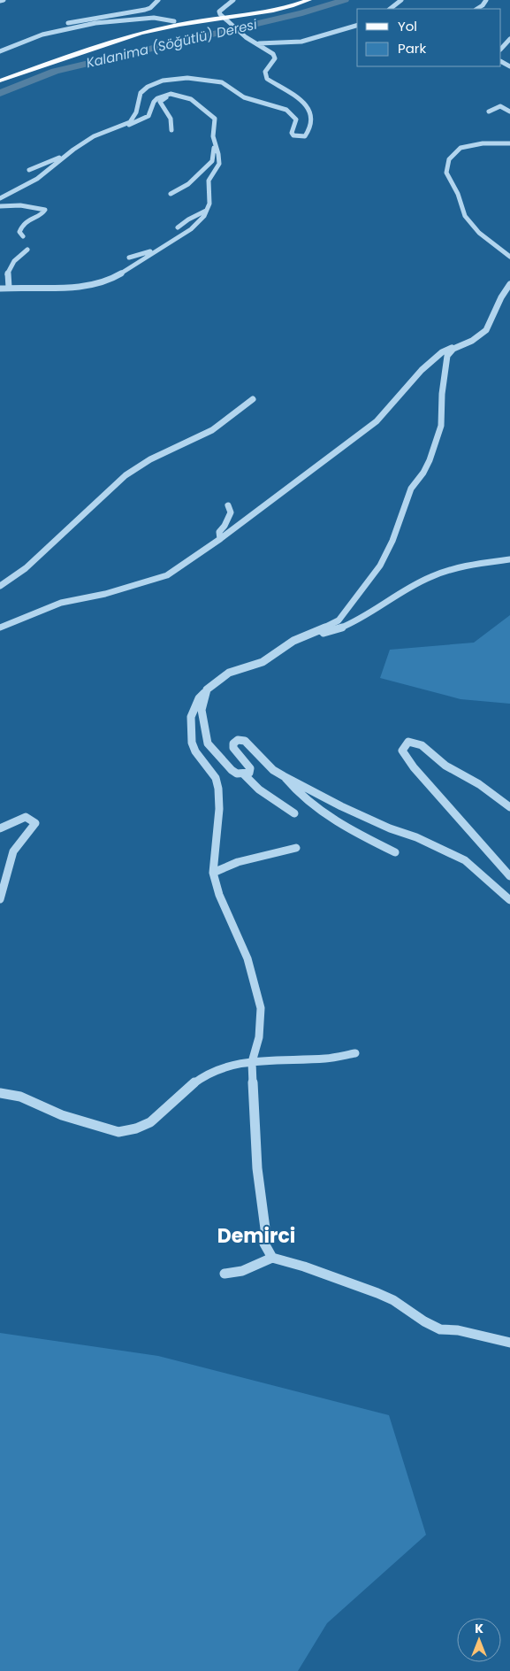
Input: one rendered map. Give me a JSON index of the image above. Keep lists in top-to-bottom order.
{
  "districts": ["Demirci"],
  "water": ["Kalanima (Söğütlü) Deresi"],
  "legend": ["Yol", "Park"],
  "north": "top"
}
